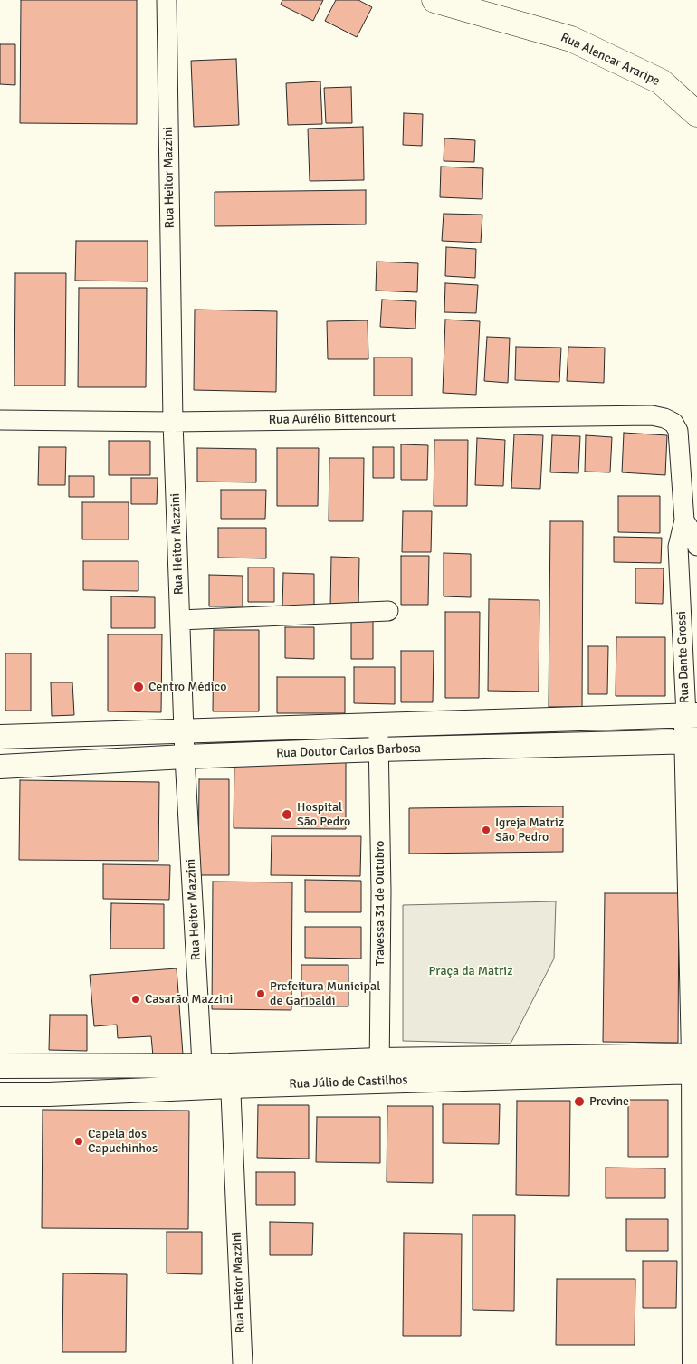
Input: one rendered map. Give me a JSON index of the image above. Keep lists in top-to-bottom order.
{
  "streets": {
    "main road": ["Rua Alencar Araripe"],
    "street": [
      "Rua Heitor Mazzini",
      "Rua Aurélio Bittencourt",
      "Rua Dante Grossi",
      "Rua Doutor Carlos Barbosa",
      "Travessa 31 de Outubro",
      "Rua Júlio de Castilhos"
    ]
  },
  "crossings": [
    ["Rua Heitor Mazzini", "Rua Aurélio Bittencourt"],
    ["Rua Heitor Mazzini", "Rua Doutor Carlos Barbosa"],
    ["Rua Heitor Mazzini", "Rua Júlio de Castilhos"],
    ["Rua Aurélio Bittencourt", "Rua Dante Grossi"],
    ["Rua Dante Grossi", "Rua Doutor Carlos Barbosa"],
    ["Rua Dante Grossi", "Rua Júlio de Castilhos"],
    ["Rua Doutor Carlos Barbosa", "Travessa 31 de Outubro"],
    ["Travessa 31 de Outubro", "Rua Júlio de Castilhos"]
  ],
  "parks": ["Praça da Matriz"],
  "places": [
    "Centro Médico",
    "Hospital São Pedro",
    "Igreja Matriz São Pedro",
    "Prefeitura Municipal de Garibaldi",
    "Casarão Mazzini",
    "Previne",
    "Capela dos Capuchinhos"
  ]
}
